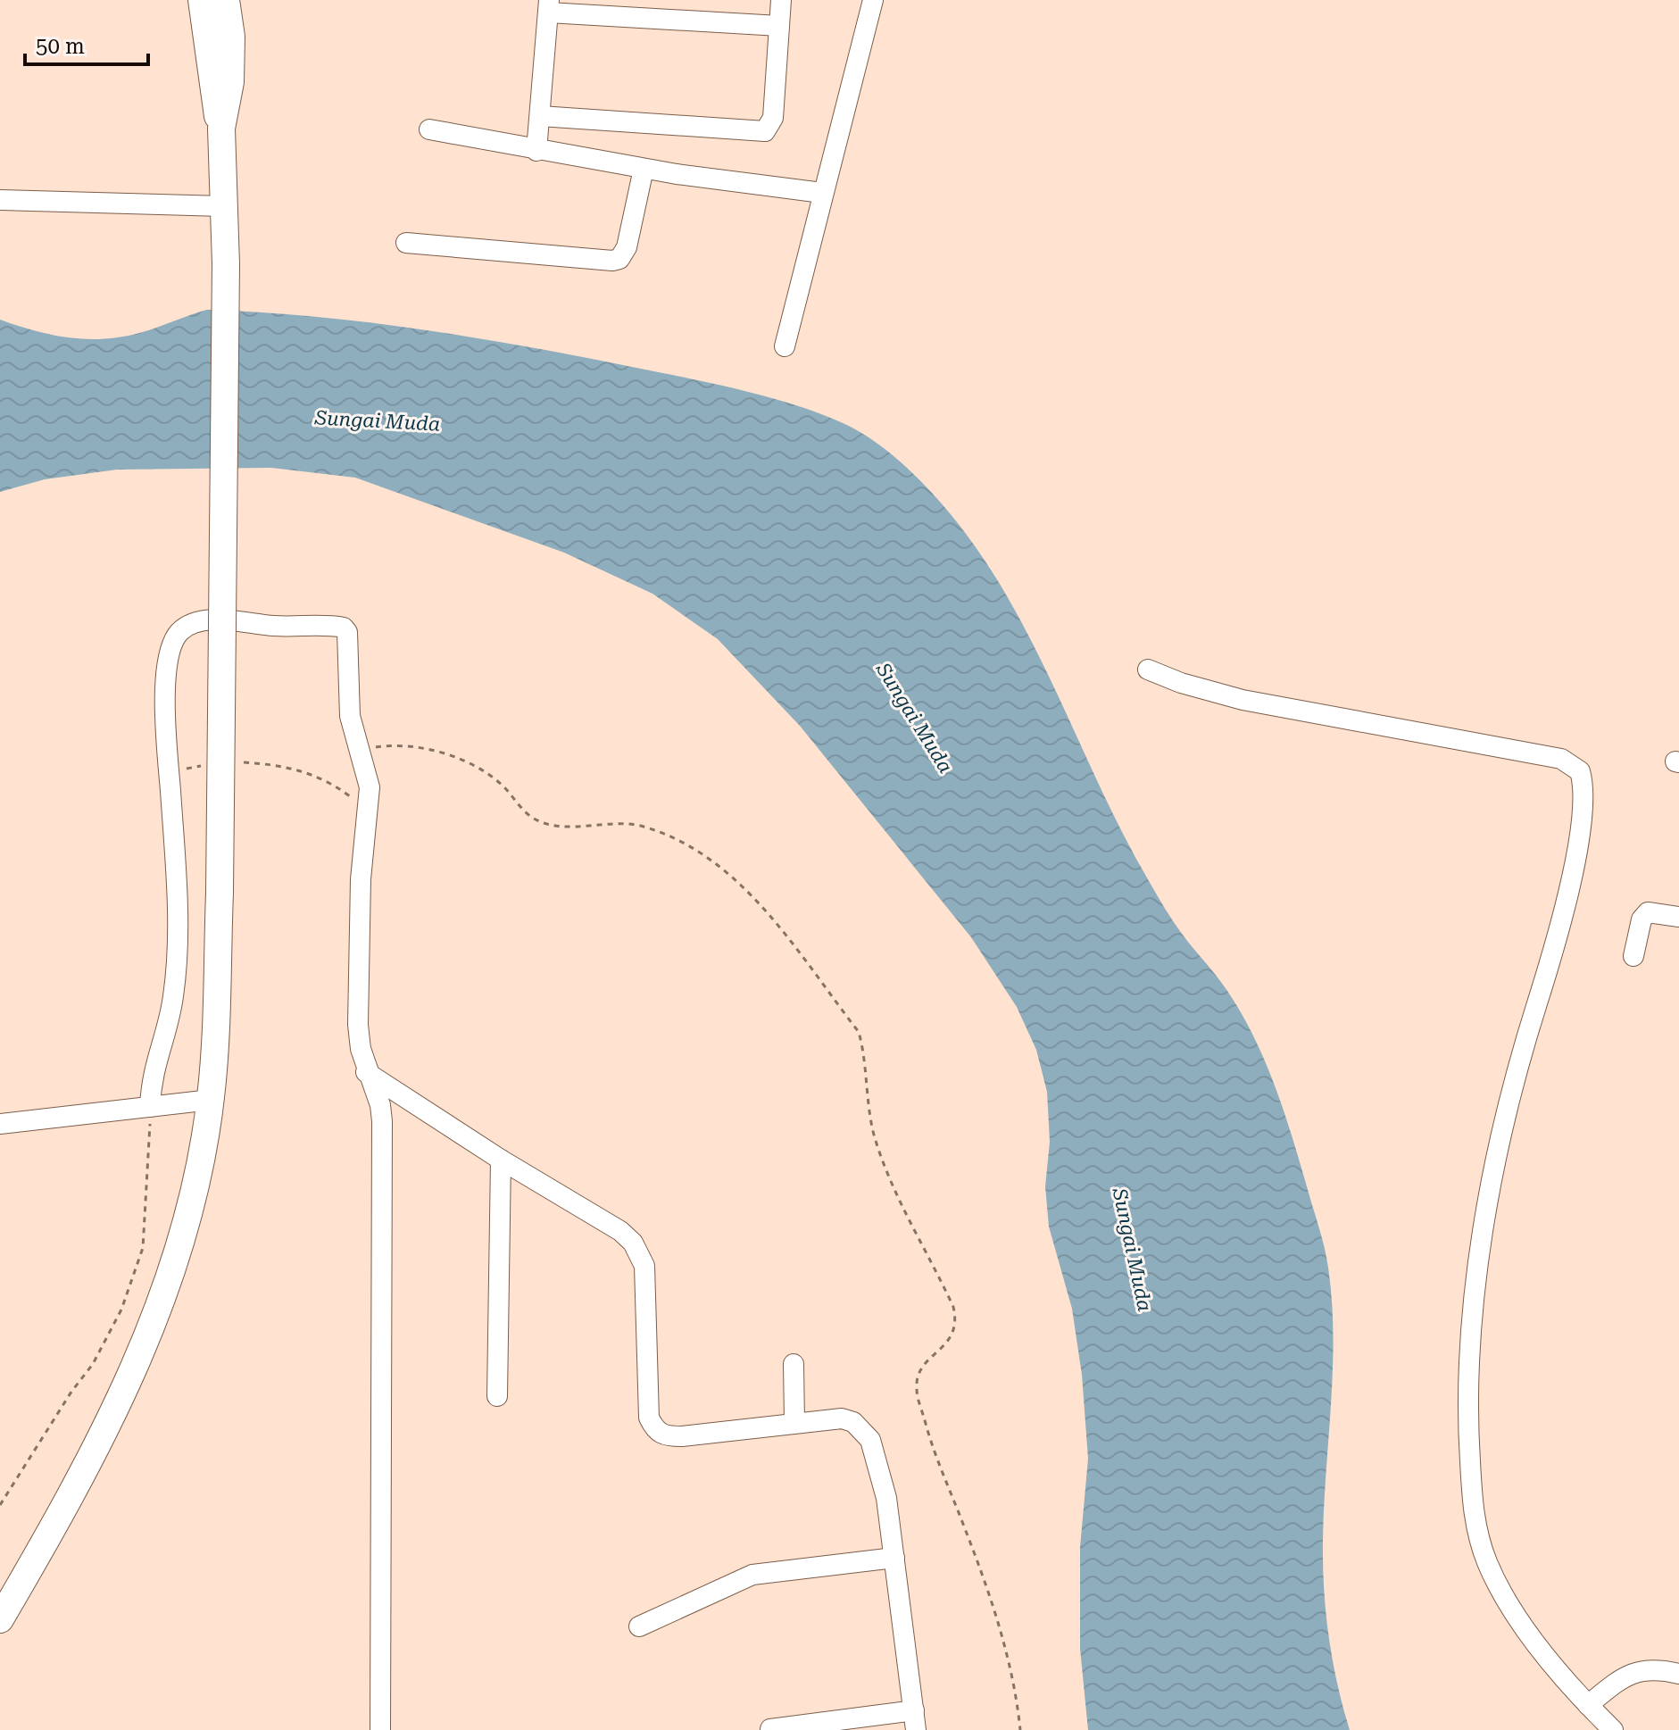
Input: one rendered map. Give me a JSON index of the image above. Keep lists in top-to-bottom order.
{
  "water": ["Sungai Muda"],
  "scale_bar": "50 m"
}
